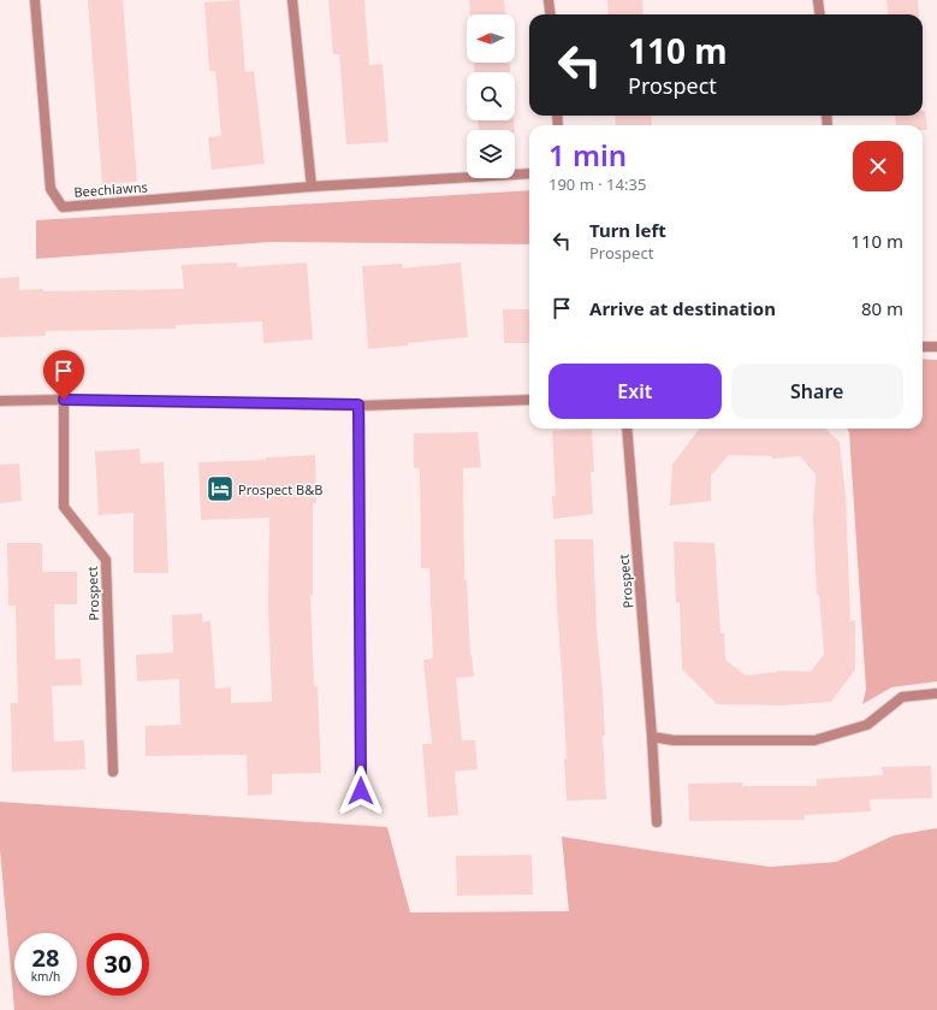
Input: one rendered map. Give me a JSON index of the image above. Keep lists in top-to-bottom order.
{
  "streets": {
    "street": ["Beechlawns", "Prospect"]
  },
  "places": {
    "hotel": ["Prospect B&B"]
  },
  "north": "left",
  "page": {
    "turn": ["110 m", "Prospect"],
    "heading": ["1 min", "190 m · 14:35"],
    "list": [
      {
        "name": "Turn left",
        "note": "Prospect",
        "value": "110 m"
      },
      {
        "name": "Arrive at destination",
        "value": "80 m"
      }
    ],
    "buttons": ["Exit", "Share"],
    "speed": "28 km/h",
    "limit": "30"
  }
}
